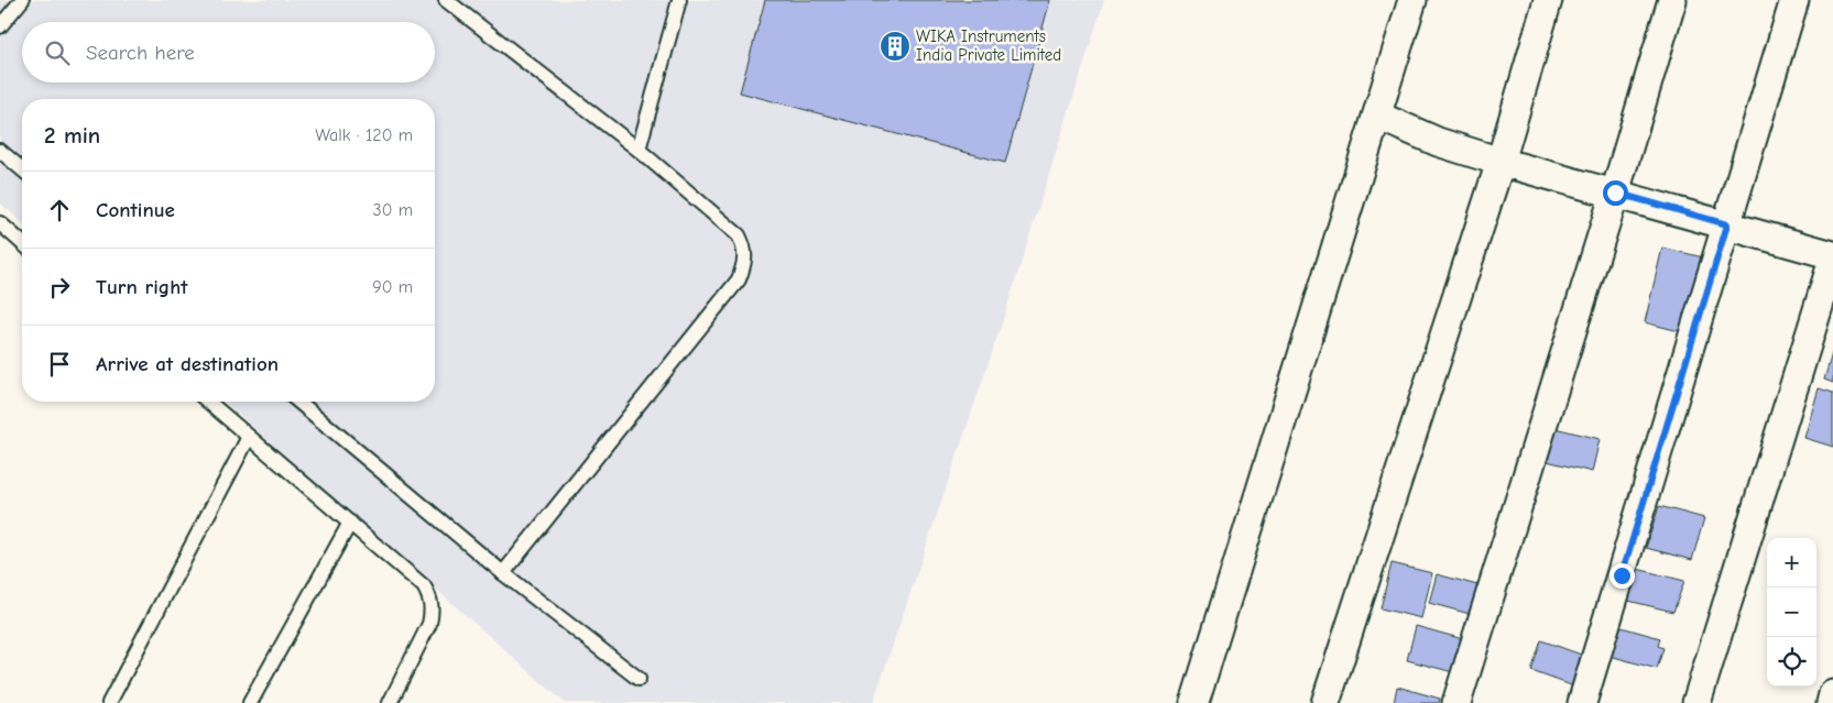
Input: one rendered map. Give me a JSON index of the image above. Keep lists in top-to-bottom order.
{
  "places": {
    "building": ["WIKA Instruments India Private Limited"]
  },
  "page": {
    "search": "Search here",
    "heading": ["2 min", "Walk · 120 m"],
    "list": [
      ["Continue", "30 m"],
      ["Turn right", "90 m"],
      "Arrive at destination"
    ],
    "map_buttons": ["+", "−"]
  }
}
